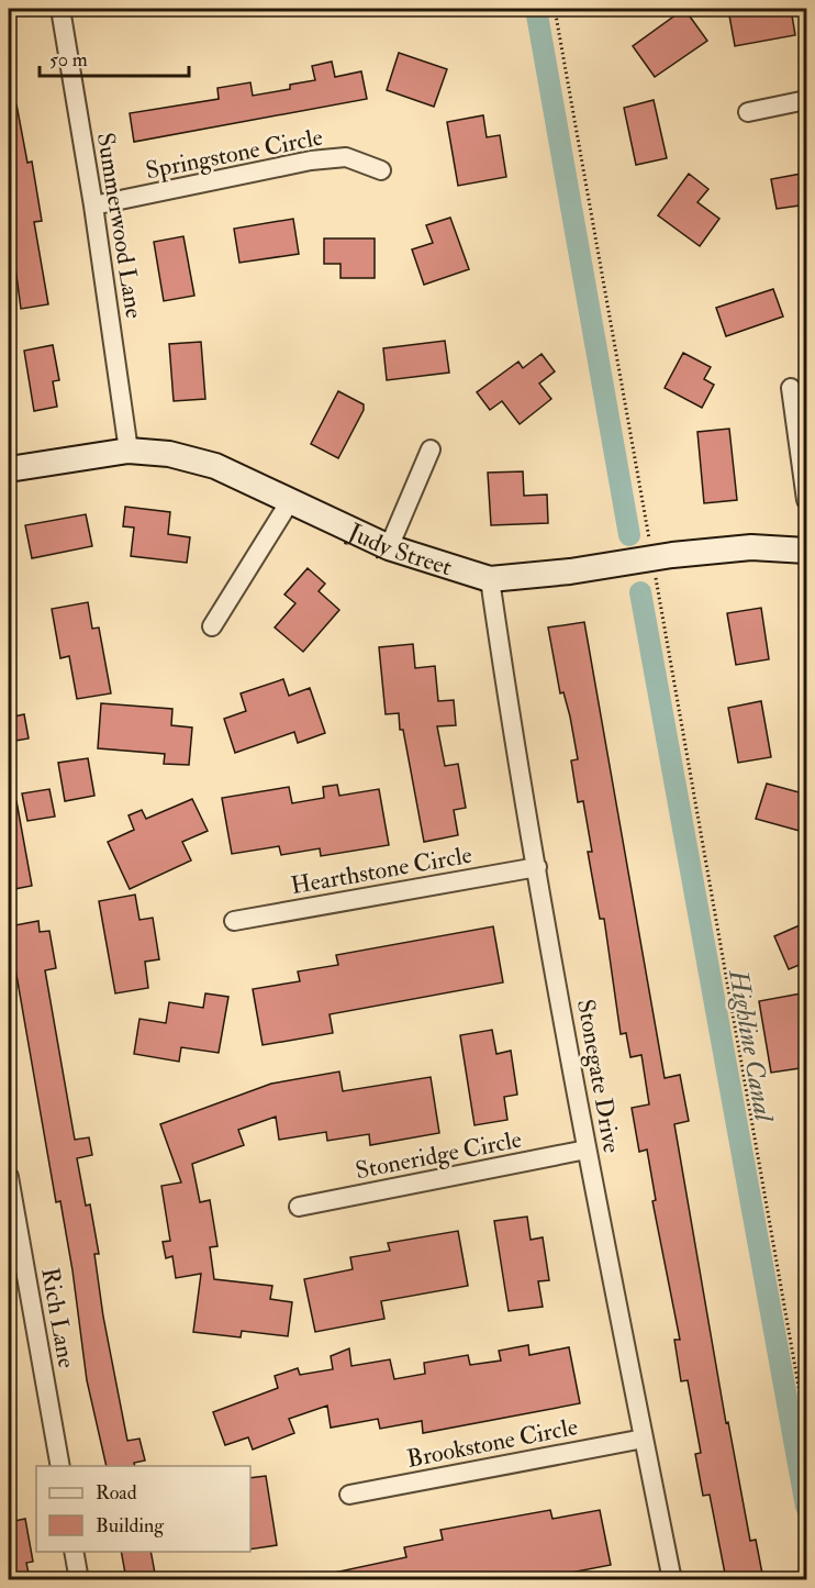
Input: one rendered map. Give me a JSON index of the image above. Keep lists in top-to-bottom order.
{
  "streets": {
    "street": [
      "Springstone Circle",
      "Summerwood Lane",
      "Judy Street",
      "Hearthstone Circle",
      "Stonegate Drive",
      "Stoneridge Circle",
      "Rich Lane",
      "Brookstone Circle"
    ]
  },
  "crossings": [
    ["Springstone Circle", "Summerwood Lane"],
    ["Summerwood Lane", "Judy Street"],
    ["Judy Street", "Stonegate Drive"],
    ["Hearthstone Circle", "Stonegate Drive"],
    ["Stonegate Drive", "Stoneridge Circle"],
    ["Stonegate Drive", "Brookstone Circle"]
  ],
  "water": ["Highline Canal"],
  "legend": ["Road", "Building"],
  "scale_bar": "50 m"
}
